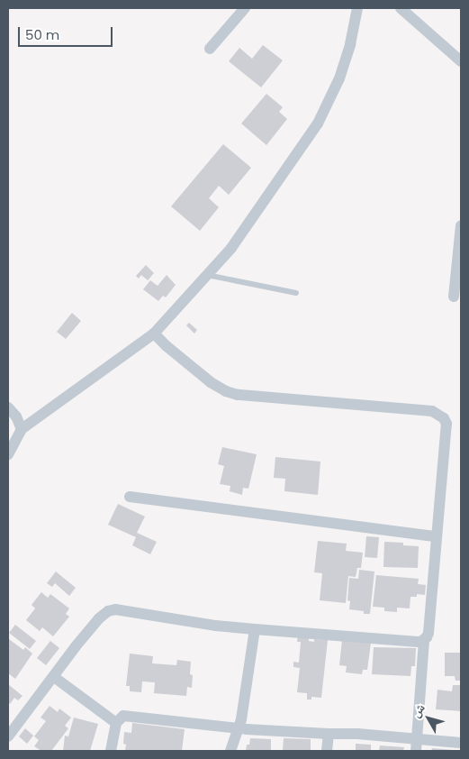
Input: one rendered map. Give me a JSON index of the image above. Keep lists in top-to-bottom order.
{
  "scale_bar": "50 m",
  "north": "top left"
}
